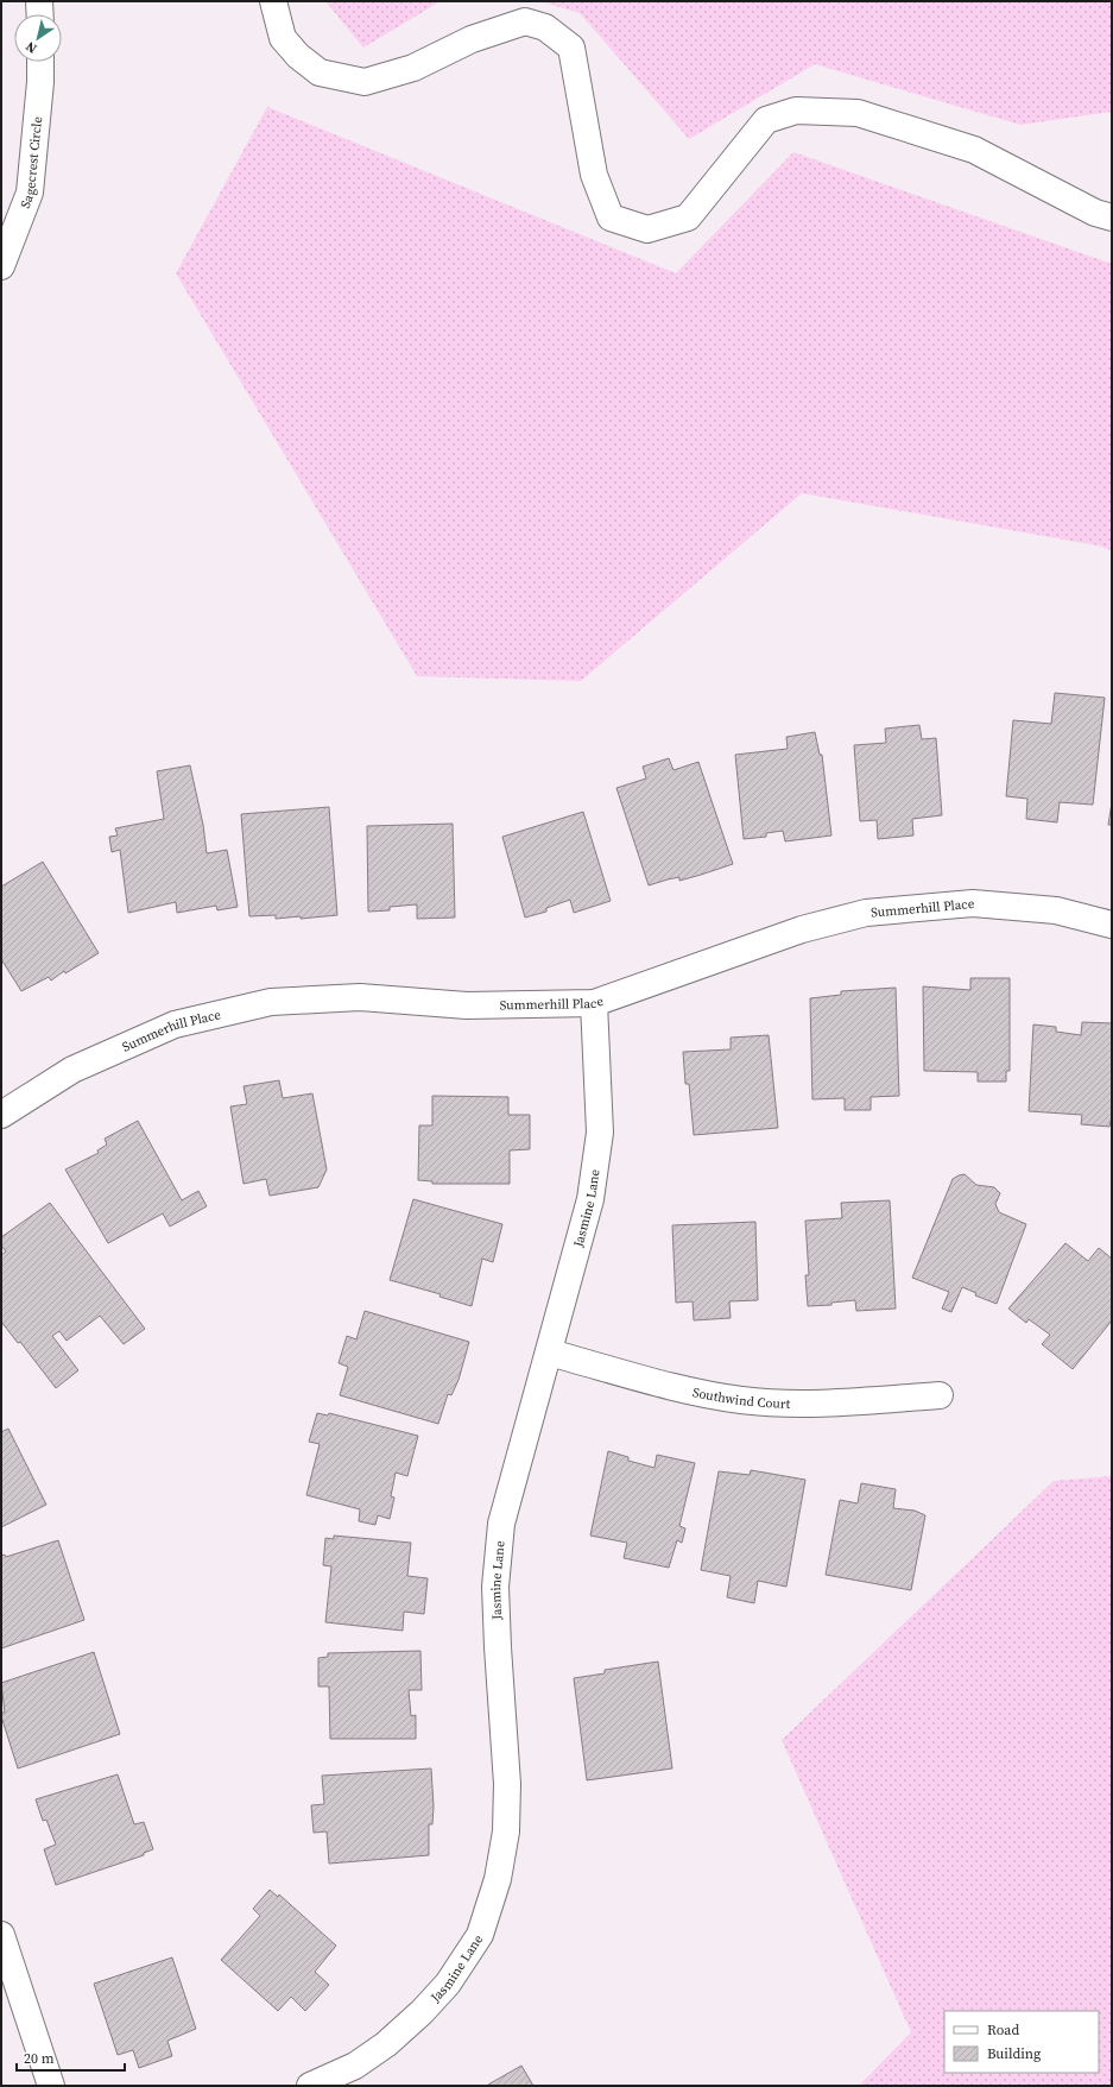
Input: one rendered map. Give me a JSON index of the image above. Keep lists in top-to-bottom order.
{
  "streets": {
    "street": [
      "Sagecrest Circle",
      "Summerhill Place",
      "Jasmine Lane",
      "Southwind Court"
    ]
  },
  "crossings": [
    ["Summerhill Place", "Jasmine Lane"],
    ["Jasmine Lane", "Southwind Court"]
  ],
  "legend": ["Road", "Building"],
  "scale_bar": "20 m",
  "north": "bottom left"
}
